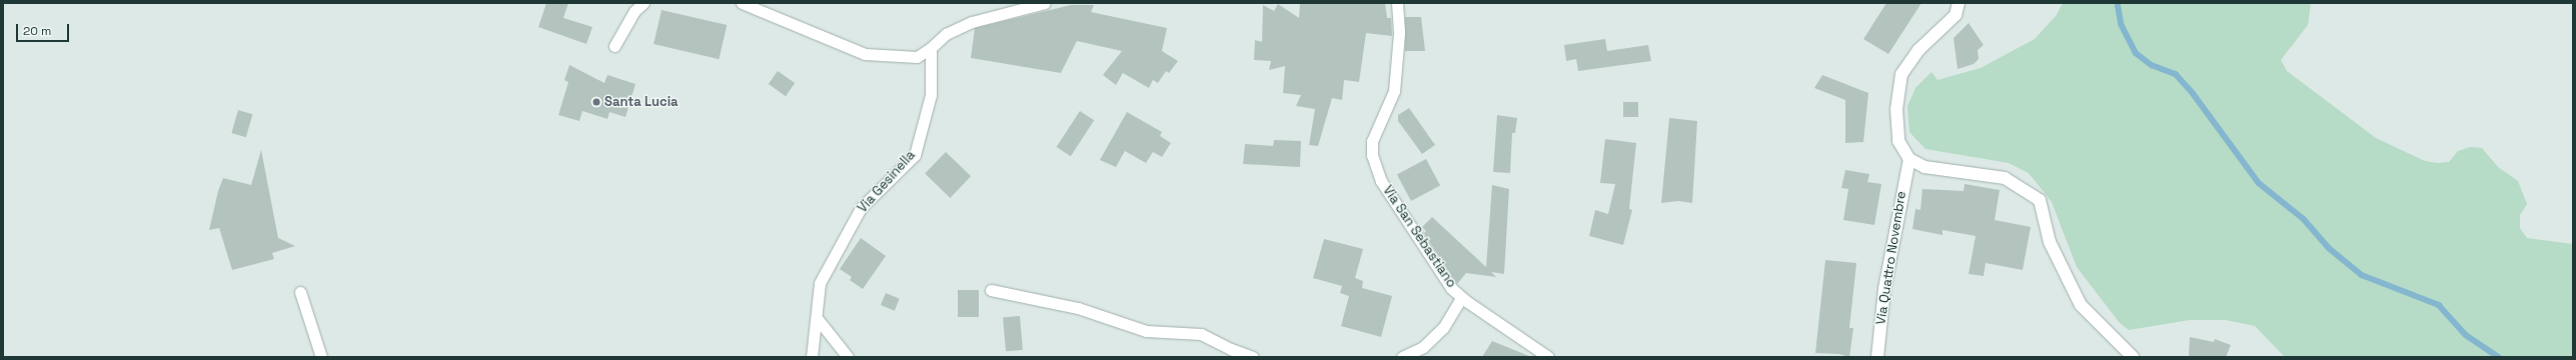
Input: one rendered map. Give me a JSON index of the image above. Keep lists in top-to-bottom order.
{
  "streets": {
    "main road": ["Via Quattro Novembre"],
    "lane": ["Via Gesinella", "Via San Sebastiano"]
  },
  "places": ["Santa Lucia"],
  "scale_bar": "20 m"
}
